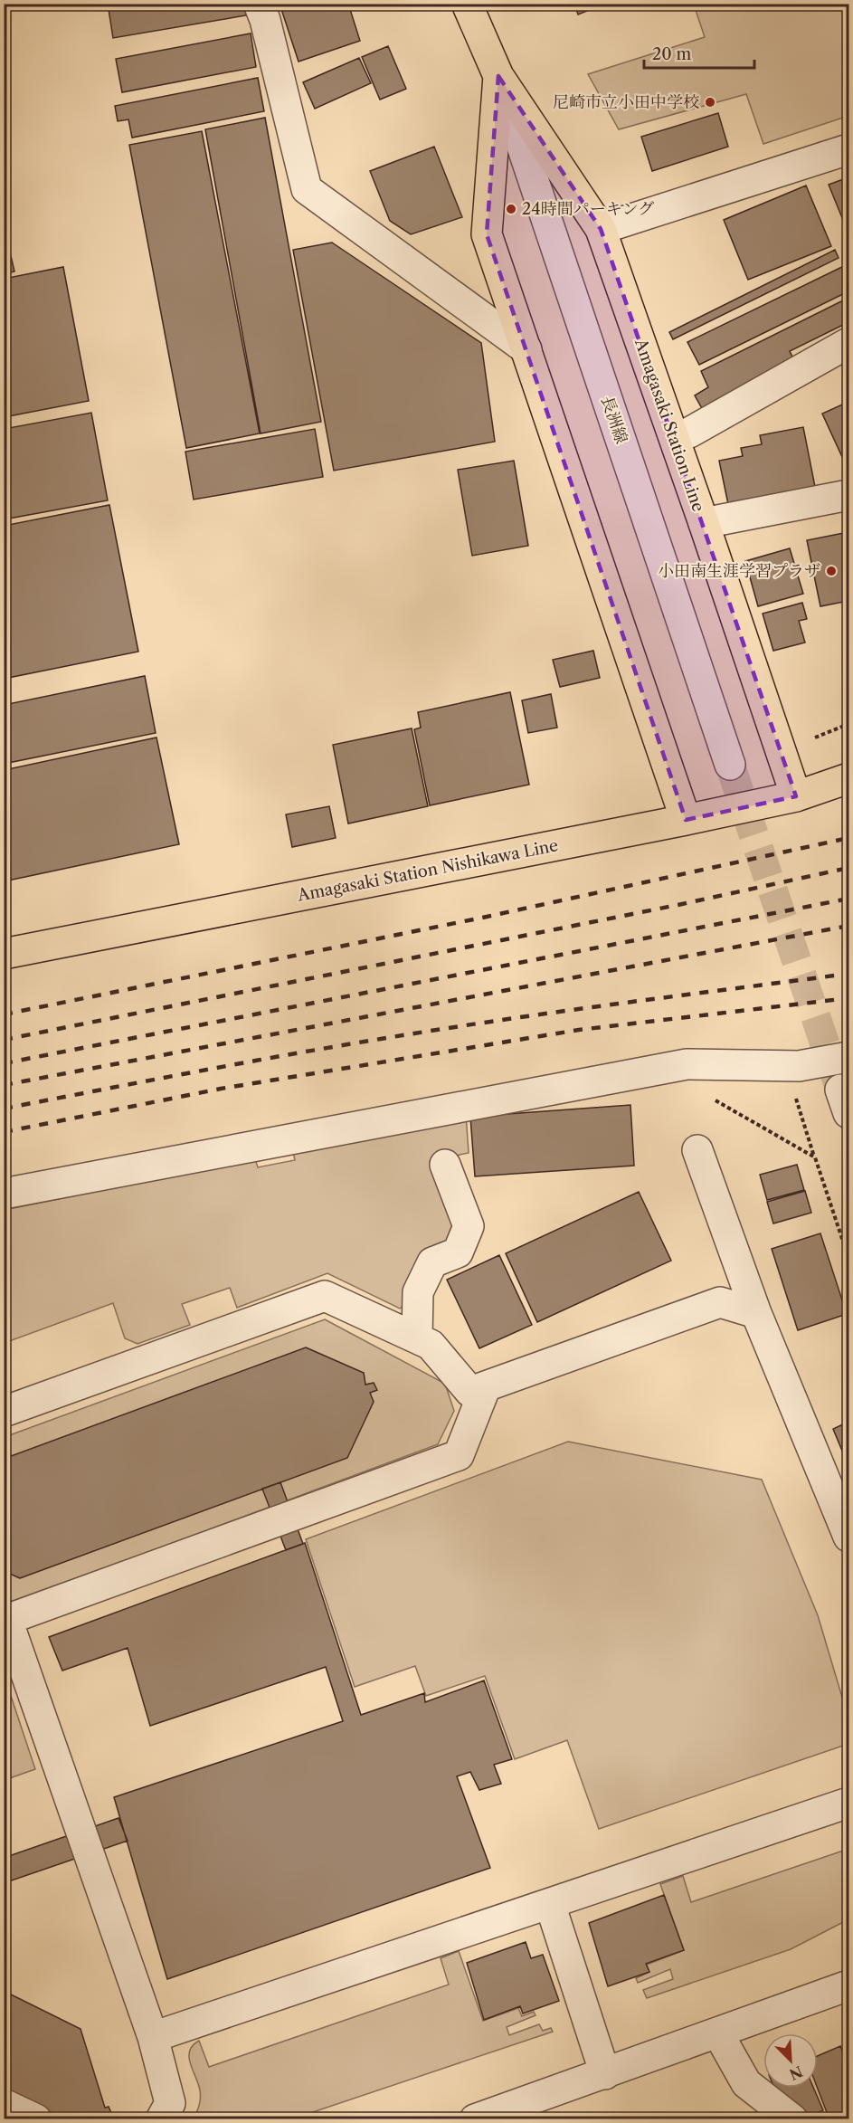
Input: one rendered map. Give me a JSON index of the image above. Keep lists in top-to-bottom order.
{
  "streets": {
    "main road": ["Amagasaki Station Line", "Amagasaki Station Nishikawa Line"],
    "street": ["長洲線"]
  },
  "crossings": [
    ["長洲線", "Amagasaki Station Line"],
    ["Amagasaki Station Line", "Amagasaki Station Nishikawa Line"]
  ],
  "places": ["尼崎市立小田中学校", "24時間パーキング", "小田南生涯学習プラザ"],
  "scale_bar": "20 m",
  "north": "bottom right"
}
